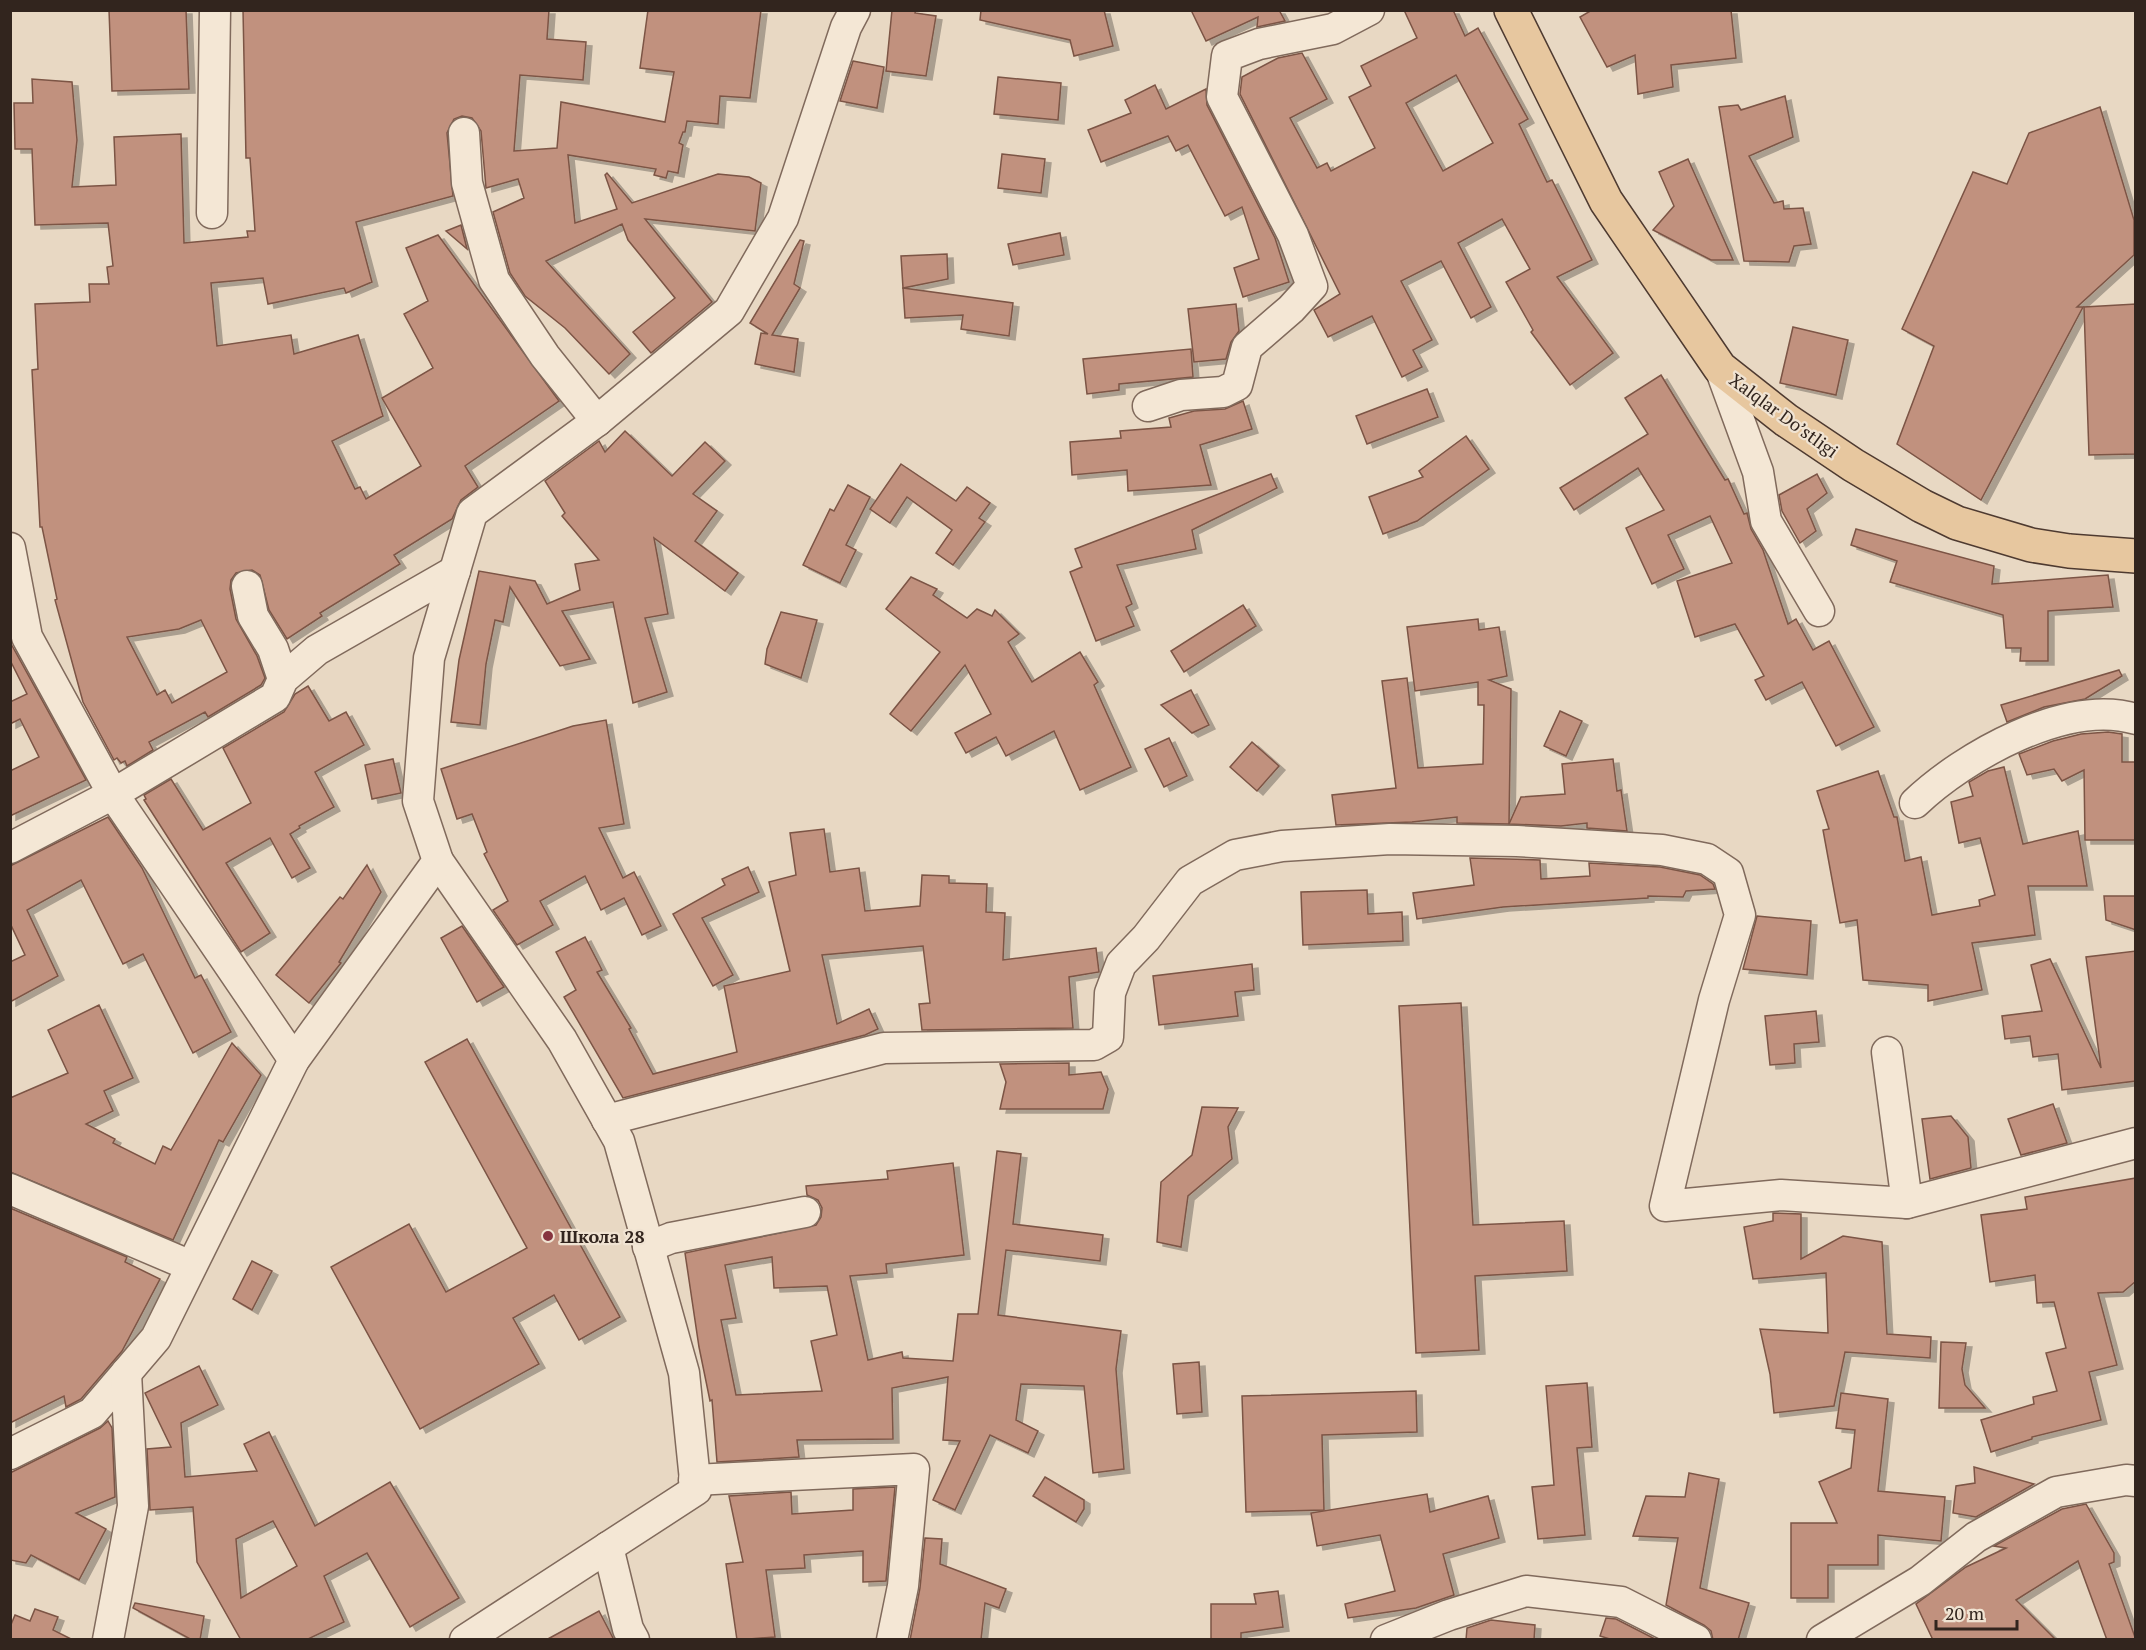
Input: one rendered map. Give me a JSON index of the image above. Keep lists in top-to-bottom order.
{
  "streets": {
    "main road": ["Xalqlar Do’stligi"]
  },
  "places": ["Школа 28"],
  "scale_bar": "20 m"
}
